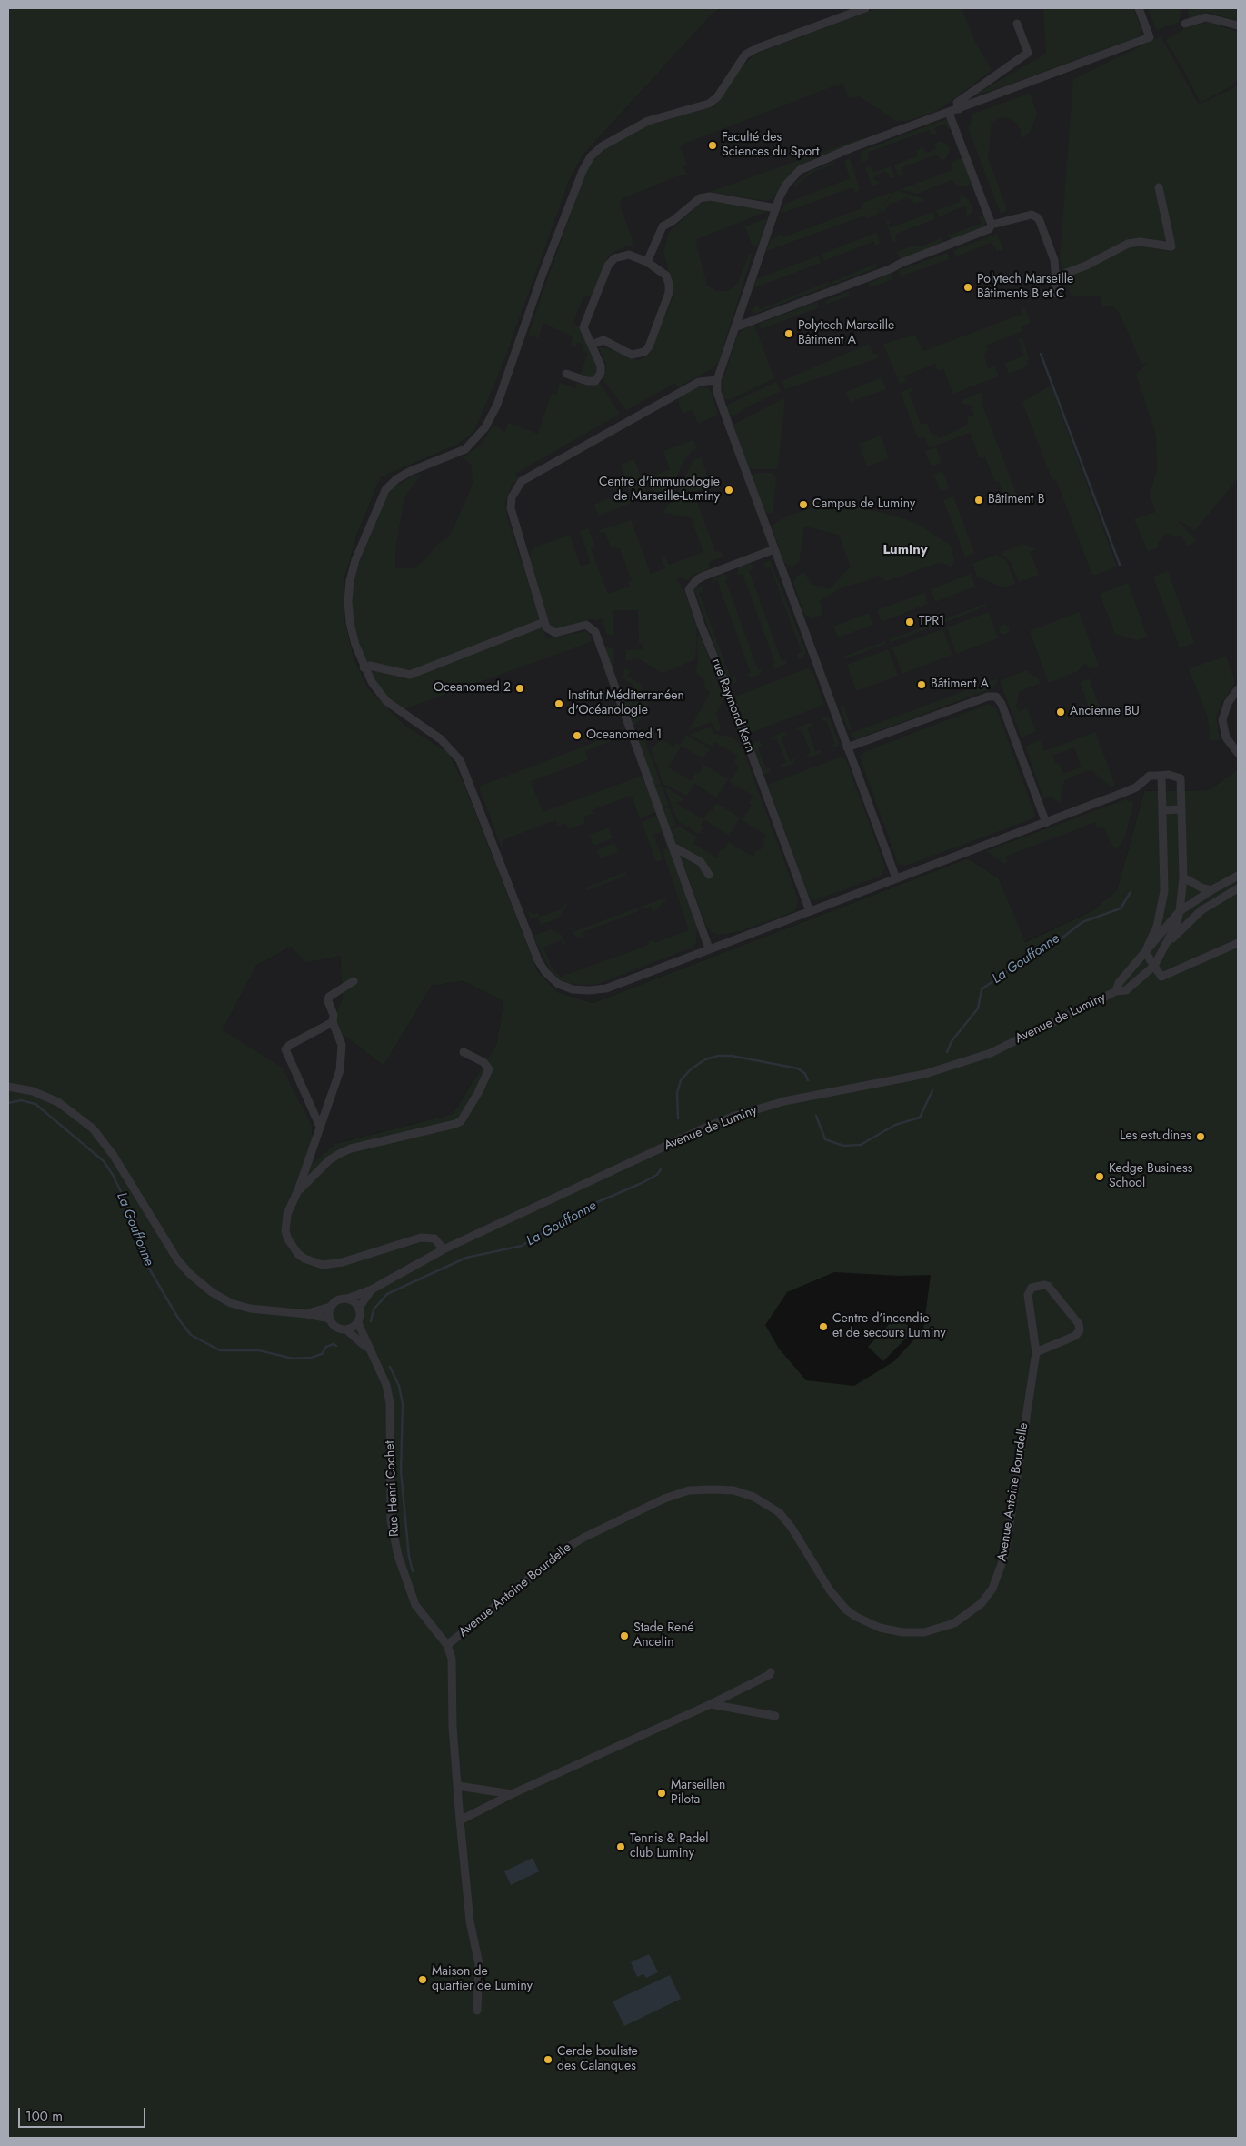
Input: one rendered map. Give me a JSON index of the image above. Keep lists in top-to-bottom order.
{
  "streets": {
    "street": [
      "rue Raymond Kern",
      "Avenue de Luminy",
      "Rue Henri Cochet",
      "Avenue Antoine Bourdelle"
    ]
  },
  "crossings": [
    ["Avenue de Luminy", "Rue Henri Cochet"],
    ["Rue Henri Cochet", "Avenue Antoine Bourdelle"]
  ],
  "districts": ["Luminy"],
  "water": ["La Gouffonne"],
  "places": [
    "Faculté des Sciences du Sport",
    "Polytech Marseille Bâtiments B et C",
    "Polytech Marseille Bâtiment A",
    "Centre d'immunologie de Marseille-Luminy",
    "Bâtiment B",
    "Campus de Luminy",
    "TPR1",
    "Bâtiment A",
    "Oceanomed 2",
    "Institut Méditerranéen d'Océanologie",
    "Ancienne BU",
    "Oceanomed 1",
    "Les estudines",
    "Kedge Business School",
    "Centre d’incendie et de secours Luminy",
    "Stade René Ancelin",
    "Marseillen Pilota",
    "Tennis & Padel club Luminy",
    "Maison de quartier de Luminy",
    "Cercle bouliste des Calanques"
  ],
  "scale_bar": "100 m"
}
